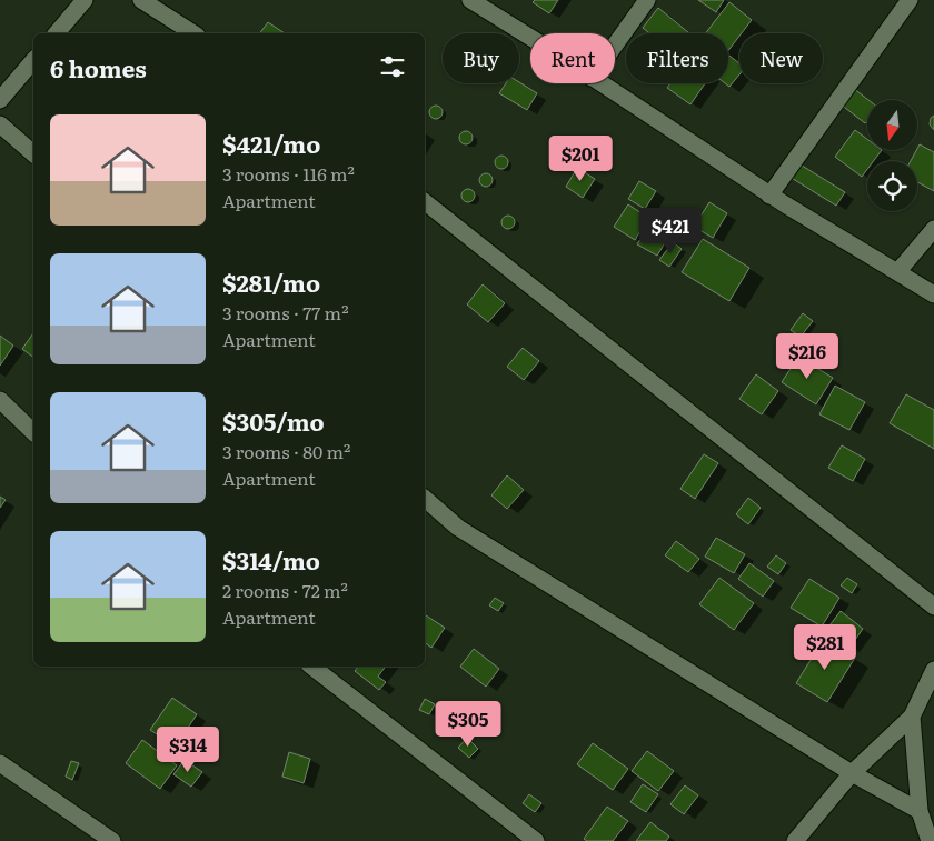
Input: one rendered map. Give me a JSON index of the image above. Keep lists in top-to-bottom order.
{
  "north": "bottom",
  "page": {
    "chip": [
      "Buy",
      "Rent",
      "Filters",
      "New"
    ],
    "heading": "6 homes",
    "list": [
      {
        "name": "$421/mo",
        "note": "3 rooms · 116 m² · Apartment"
      },
      {
        "name": "$281/mo",
        "note": "3 rooms · 77 m² · Apartment"
      },
      {
        "name": "$305/mo",
        "note": "3 rooms · 80 m² · Apartment"
      },
      {
        "name": "$314/mo",
        "note": "2 rooms · 72 m² · Apartment"
      }
    ],
    "price": [
      "$201",
      "$421",
      "$216",
      "$281",
      "$305",
      "$314"
    ]
  }
}
